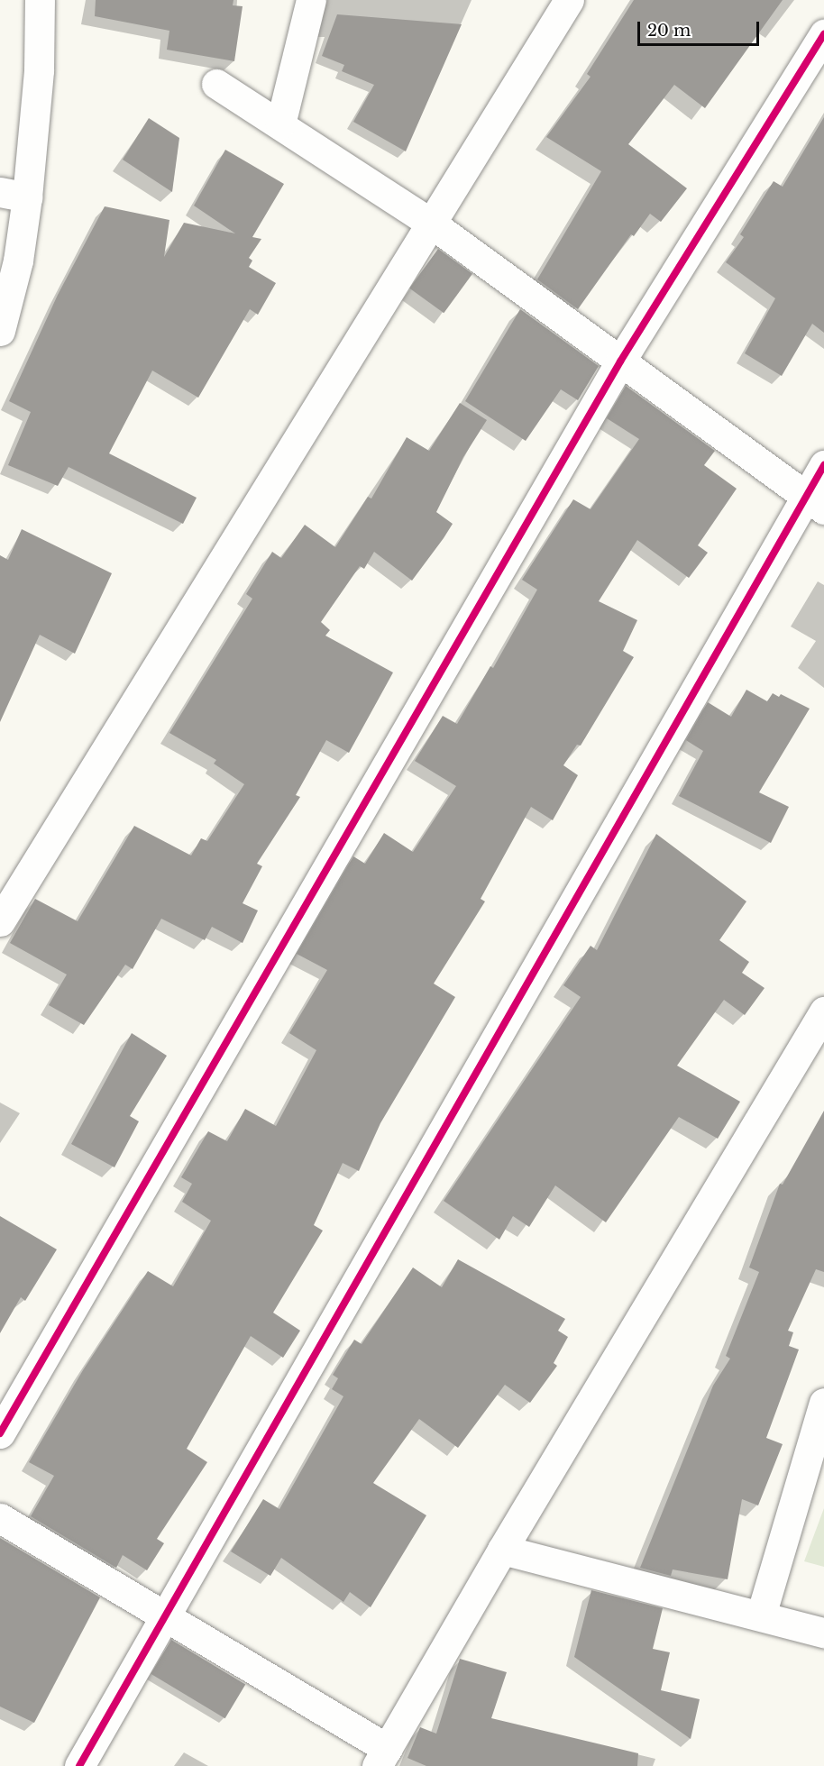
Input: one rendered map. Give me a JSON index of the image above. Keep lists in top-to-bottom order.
{
  "scale_bar": "20 m"
}
